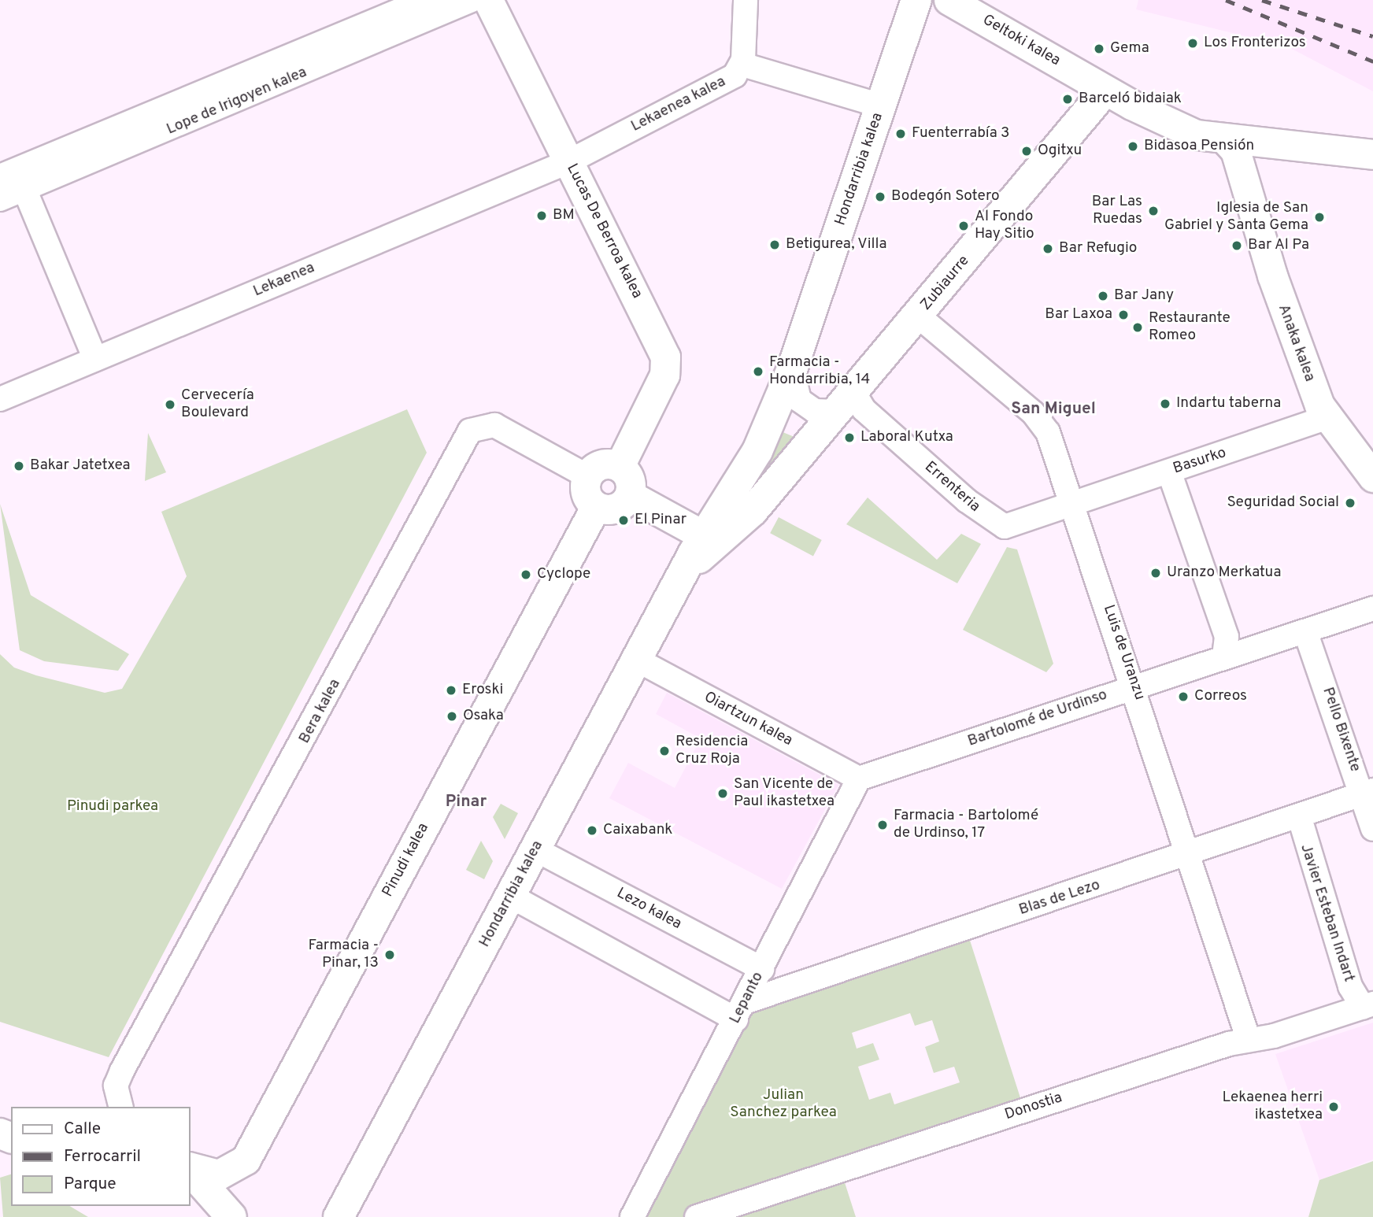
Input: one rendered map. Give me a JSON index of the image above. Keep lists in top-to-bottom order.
{
  "streets": {
    "main road": ["Hondarribia kalea", "Zubiaurre"],
    "street": [
      "Geltoki kalea",
      "Lope de Irigoyen kalea",
      "Lekaenea kalea",
      "Lucas De Berroa kalea",
      "Lekaenea",
      "Anaka kalea",
      "Basurko",
      "Errenteria",
      "Luis de Uranzu",
      "Bera kalea",
      "Bartolomé de Urdinso",
      "Oiartzun kalea",
      "Pello Bixente",
      "Pinudi kalea",
      "Blas de Lezo",
      "Lezo kalea",
      "Javier Esteban Indart",
      "Lepanto",
      "Donostia"
    ]
  },
  "crossings": [
    ["Geltoki kalea", "Zubiaurre"],
    ["Geltoki kalea", "Anaka kalea"],
    ["Lekaenea kalea", "Lucas De Berroa kalea"],
    ["Lekaenea kalea", "Lekaenea"],
    ["Hondarribia kalea", "Zubiaurre"],
    ["Hondarribia kalea", "Oiartzun kalea"],
    ["Hondarribia kalea", "Lezo kalea"],
    ["Lucas De Berroa kalea", "Lekaenea"],
    ["Lucas De Berroa kalea", "Bera kalea"],
    ["Lucas De Berroa kalea", "Pinudi kalea"],
    ["Zubiaurre", "Errenteria"],
    ["Zubiaurre", "Luis de Uranzu"],
    ["Anaka kalea", "Basurko"],
    ["Basurko", "Errenteria"],
    ["Basurko", "Luis de Uranzu"],
    ["Errenteria", "Luis de Uranzu"],
    ["Luis de Uranzu", "Bartolomé de Urdinso"],
    ["Luis de Uranzu", "Blas de Lezo"],
    ["Luis de Uranzu", "Donostia"],
    ["Bera kalea", "Pinudi kalea"],
    ["Bartolomé de Urdinso", "Oiartzun kalea"],
    ["Bartolomé de Urdinso", "Pello Bixente"],
    ["Bartolomé de Urdinso", "Lepanto"],
    ["Oiartzun kalea", "Lepanto"],
    ["Pello Bixente", "Blas de Lezo"],
    ["Blas de Lezo", "Javier Esteban Indart"],
    ["Blas de Lezo", "Lepanto"],
    ["Lezo kalea", "Lepanto"],
    ["Javier Esteban Indart", "Donostia"]
  ],
  "districts": ["San Miguel", "Pinar"],
  "parks": ["Pinudi parkea", "Julian Sanchez parkea"],
  "places": [
    "Los Fronterizos",
    "Gema",
    "Barceló bidaiak",
    "Fuenterrabía 3",
    "Bidasoa Pensión",
    "Ogitxu",
    "Bodegón Sotero",
    "Bar Las Ruedas",
    "BM",
    "Iglesia de San Gabriel y Santa Gema",
    "Al Fondo Hay Sitio",
    "Betigurea, Villa",
    "Bar Al Pa",
    "Bar Refugio",
    "Bar Jany",
    "Bar Laxoa",
    "Restaurante Romeo",
    "Farmacia - Hondarribia, 14",
    "Indartu taberna",
    "Cervecería Boulevard",
    "Laboral Kutxa",
    "Bakar Jatetxea",
    "Seguridad Social",
    "El Pinar",
    "Uranzo Merkatua",
    "Cyclope",
    "Eroski",
    "Correos",
    "Osaka",
    "Residencia Cruz Roja",
    "San Vicente de Paul ikastetxea",
    "Farmacia - Bartolomé de Urdinso, 17",
    "Caixabank",
    "Farmacia - Pinar, 13",
    "Lekaenea herri ikastetxea"
  ],
  "legend": ["Calle", "Ferrocarril", "Parque"]
}
